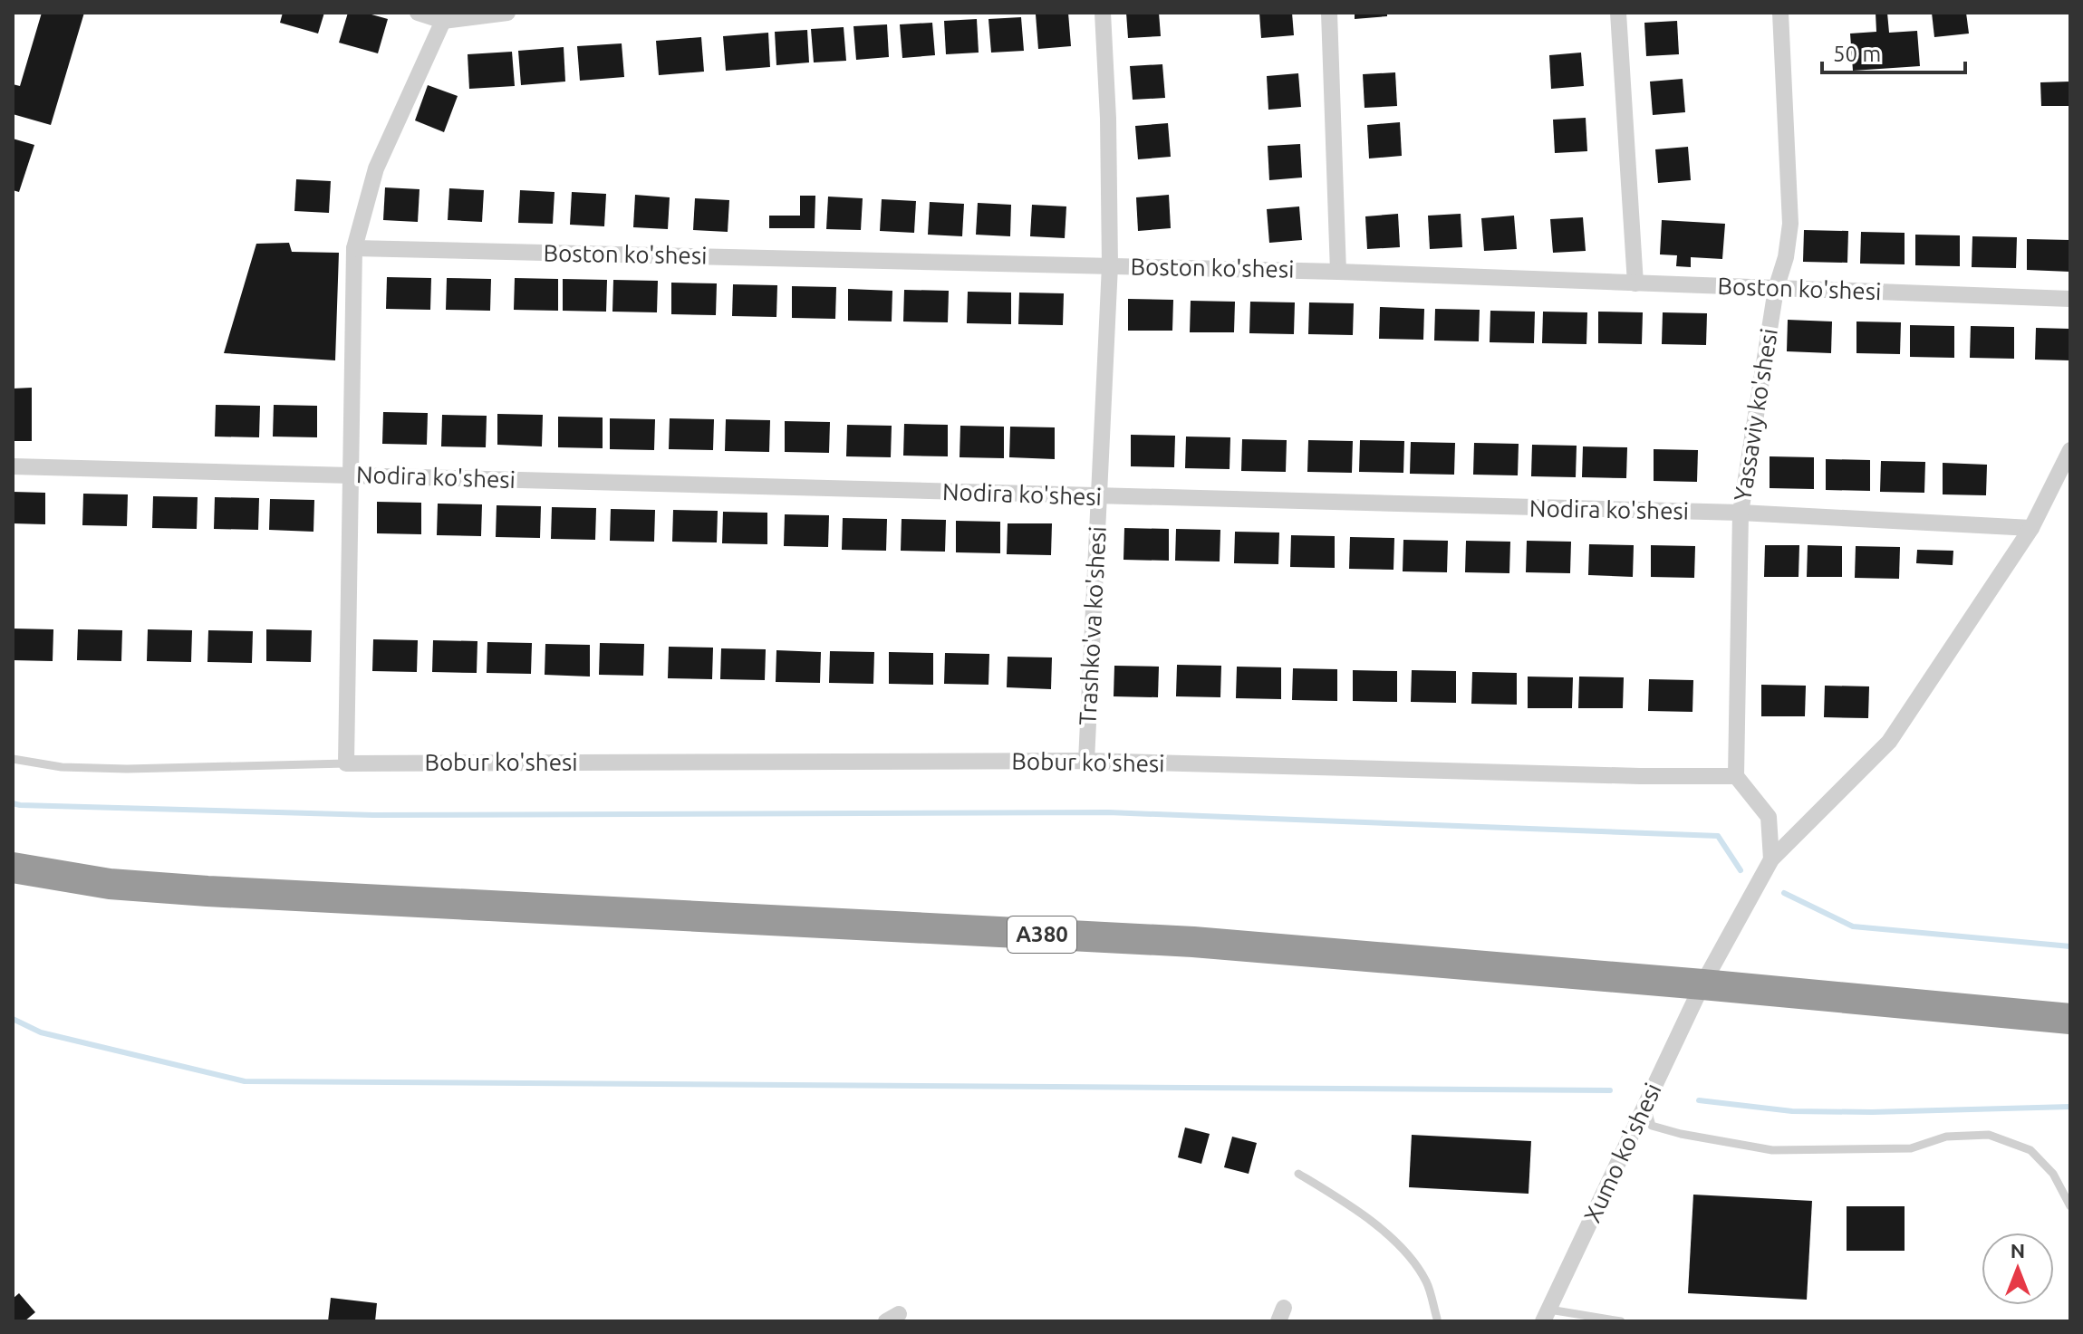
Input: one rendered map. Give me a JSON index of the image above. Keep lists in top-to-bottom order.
{
  "streets": {
    "highway": ["A380"],
    "street": [
      "Boston ko'shesi",
      "Yassaviy ko'shesi",
      "Nodira ko'shesi",
      "Trashko'va ko'shesi",
      "Bobur ko'shesi",
      "Xumo ko'shesi"
    ]
  },
  "crossings": [
    ["Boston ko'shesi", "Yassaviy ko'shesi"],
    ["Boston ko'shesi", "Trashko'va ko'shesi"],
    ["Yassaviy ko'shesi", "Nodira ko'shesi"],
    ["Yassaviy ko'shesi", "Bobur ko'shesi"],
    ["Nodira ko'shesi", "Trashko'va ko'shesi"],
    ["Nodira ko'shesi", "Xumo ko'shesi"],
    ["Trashko'va ko'shesi", "Bobur ko'shesi"],
    ["A380", "Xumo ko'shesi"]
  ],
  "scale_bar": "50 m",
  "north": "top"
}
